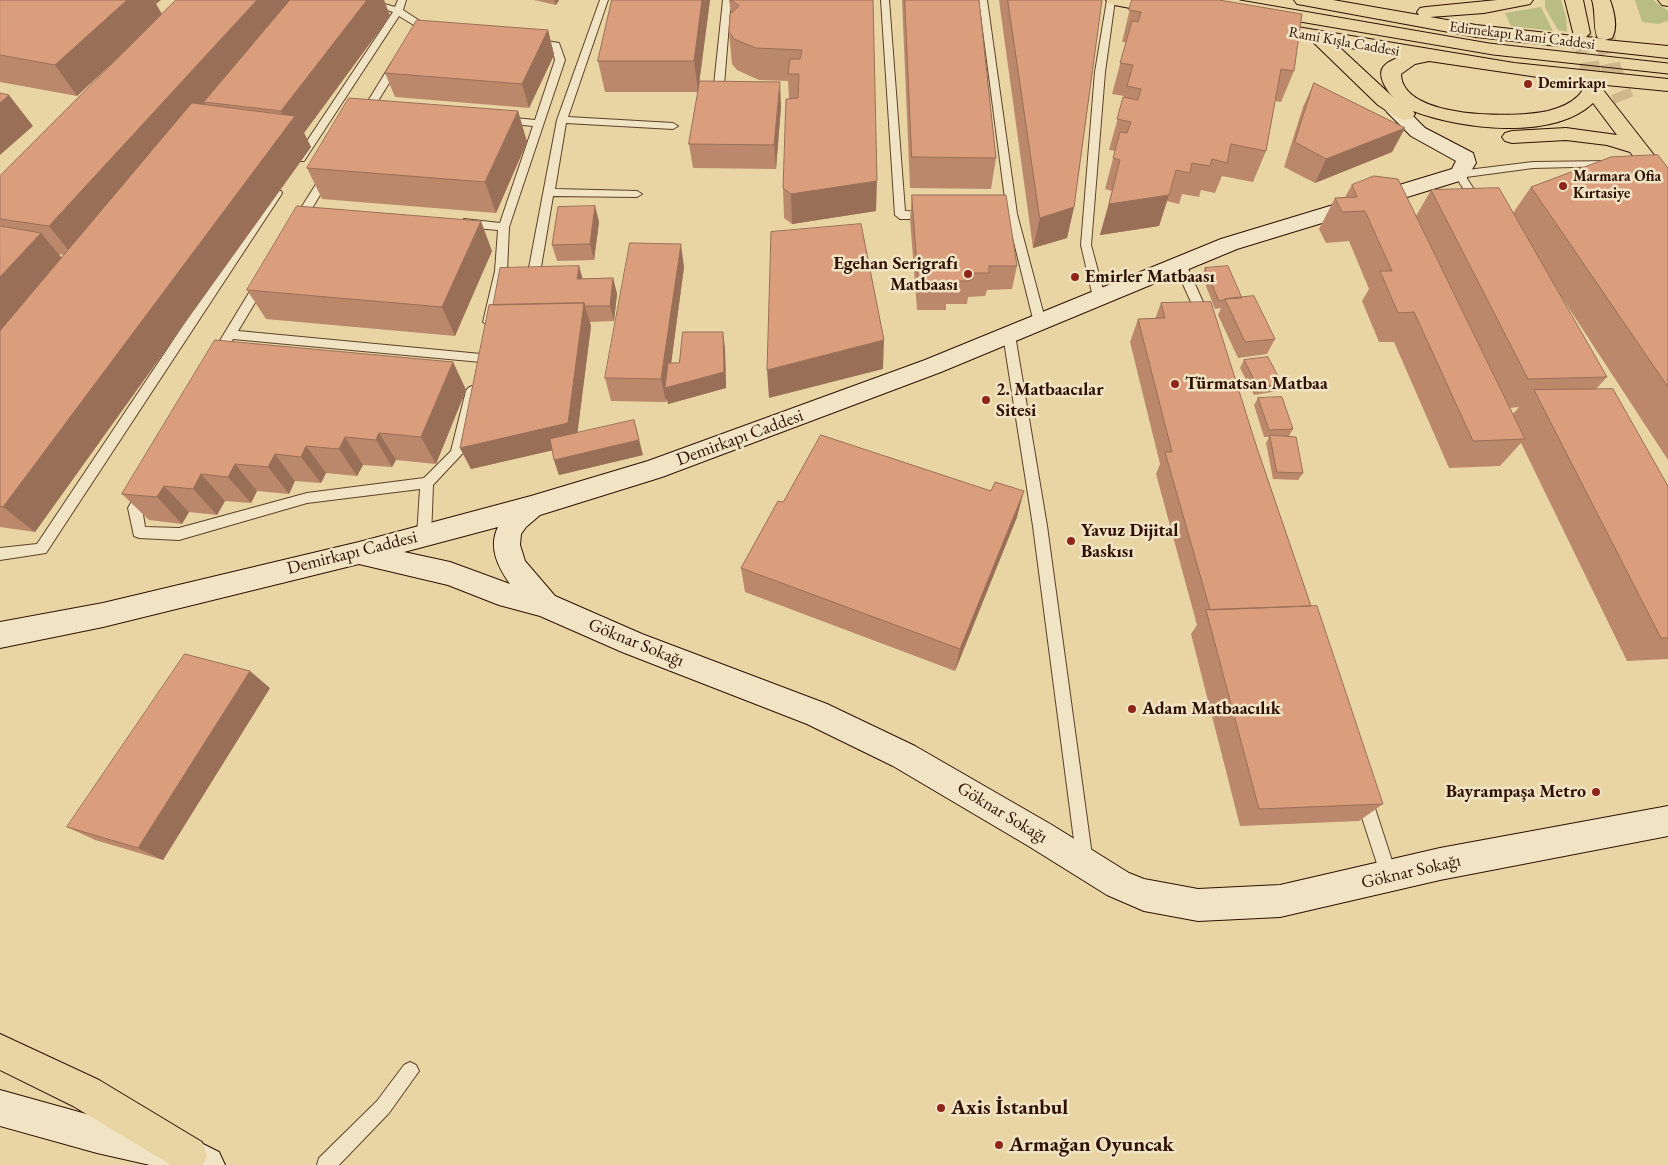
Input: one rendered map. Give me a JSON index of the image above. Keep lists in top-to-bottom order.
{
  "streets": {
    "main road": [
      "Edirnekapı Rami Caddesi",
      "Rami Kışla Caddesi",
      "Demirkapı Caddesi",
      "Göknar Sokağı"
    ]
  },
  "crossings": [
    ["Edirnekapı Rami Caddesi", "Rami Kışla Caddesi"],
    ["Demirkapı Caddesi", "Göknar Sokağı"]
  ],
  "places": [
    "Demirkapı",
    "Marmara Ofia Kırtasiye",
    "Egehan Serigrafı Matbaası",
    "Emirler Matbaası",
    "Türmatsan Matbaa",
    "2. Matbaacılar Sitesi",
    "Yavuz Dijital Baskısı",
    "Adam Matbaacılık",
    "Bayrampaşa Metro",
    "Axis İstanbul",
    "Armağan Oyuncak"
  ]
}
